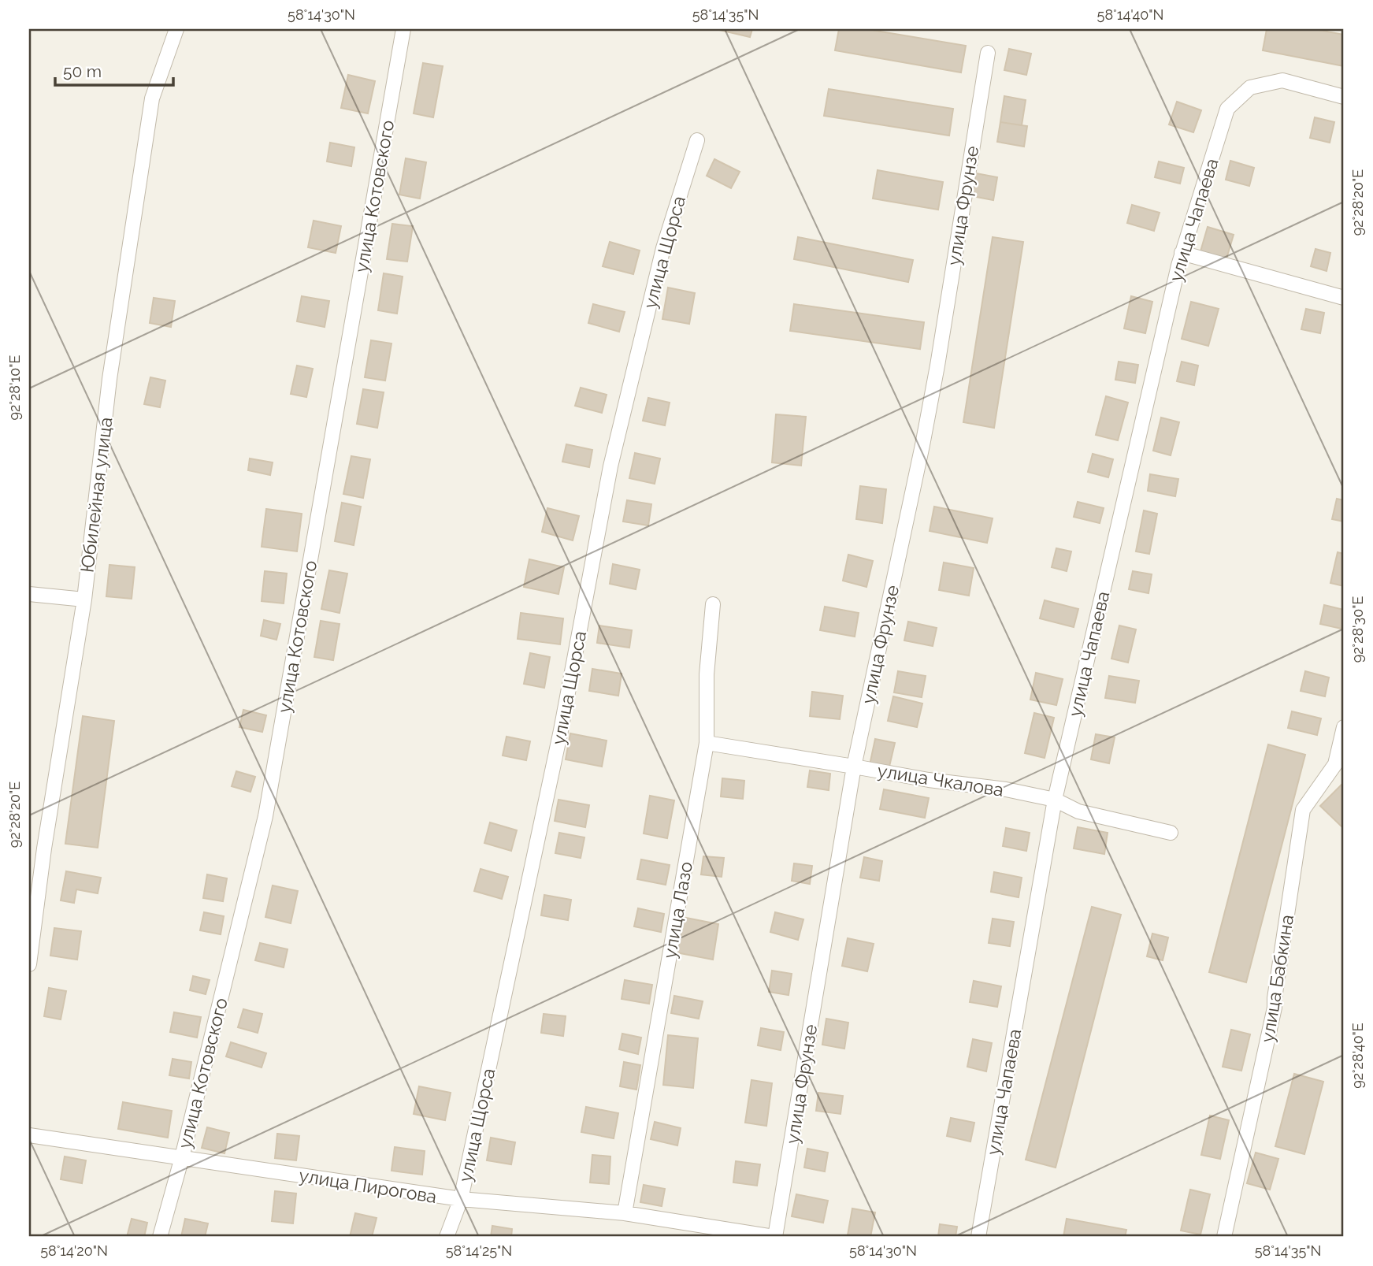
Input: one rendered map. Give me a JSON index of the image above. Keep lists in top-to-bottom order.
{
  "streets": {
    "street": [
      "улица Котовского",
      "улица Фрунзе",
      "улица Чапаева",
      "улица Щорса",
      "Юбилейная улица",
      "улица Чкалова",
      "улица Лазо",
      "улица Бабкина",
      "улица Пирогова"
    ]
  },
  "crossings": [
    ["улица Котовского", "улица Пирогова"],
    ["улица Фрунзе", "улица Чкалова"],
    ["улица Фрунзе", "улица Пирогова"],
    ["улица Чапаева", "улица Чкалова"],
    ["улица Щорса", "улица Пирогова"],
    ["улица Чкалова", "улица Лазо"],
    ["улица Лазо", "улица Пирогова"]
  ],
  "scale_bar": "50 m",
  "coordinates": [
    "58°14'30\"N",
    "58°14'35\"N",
    "58°14'40\"N",
    "92°28'20\"E",
    "92°28'10\"E",
    "92°28'30\"E",
    "92°28'40\"E",
    "58°14'20\"N",
    "58°14'25\"N"
  ]
}
